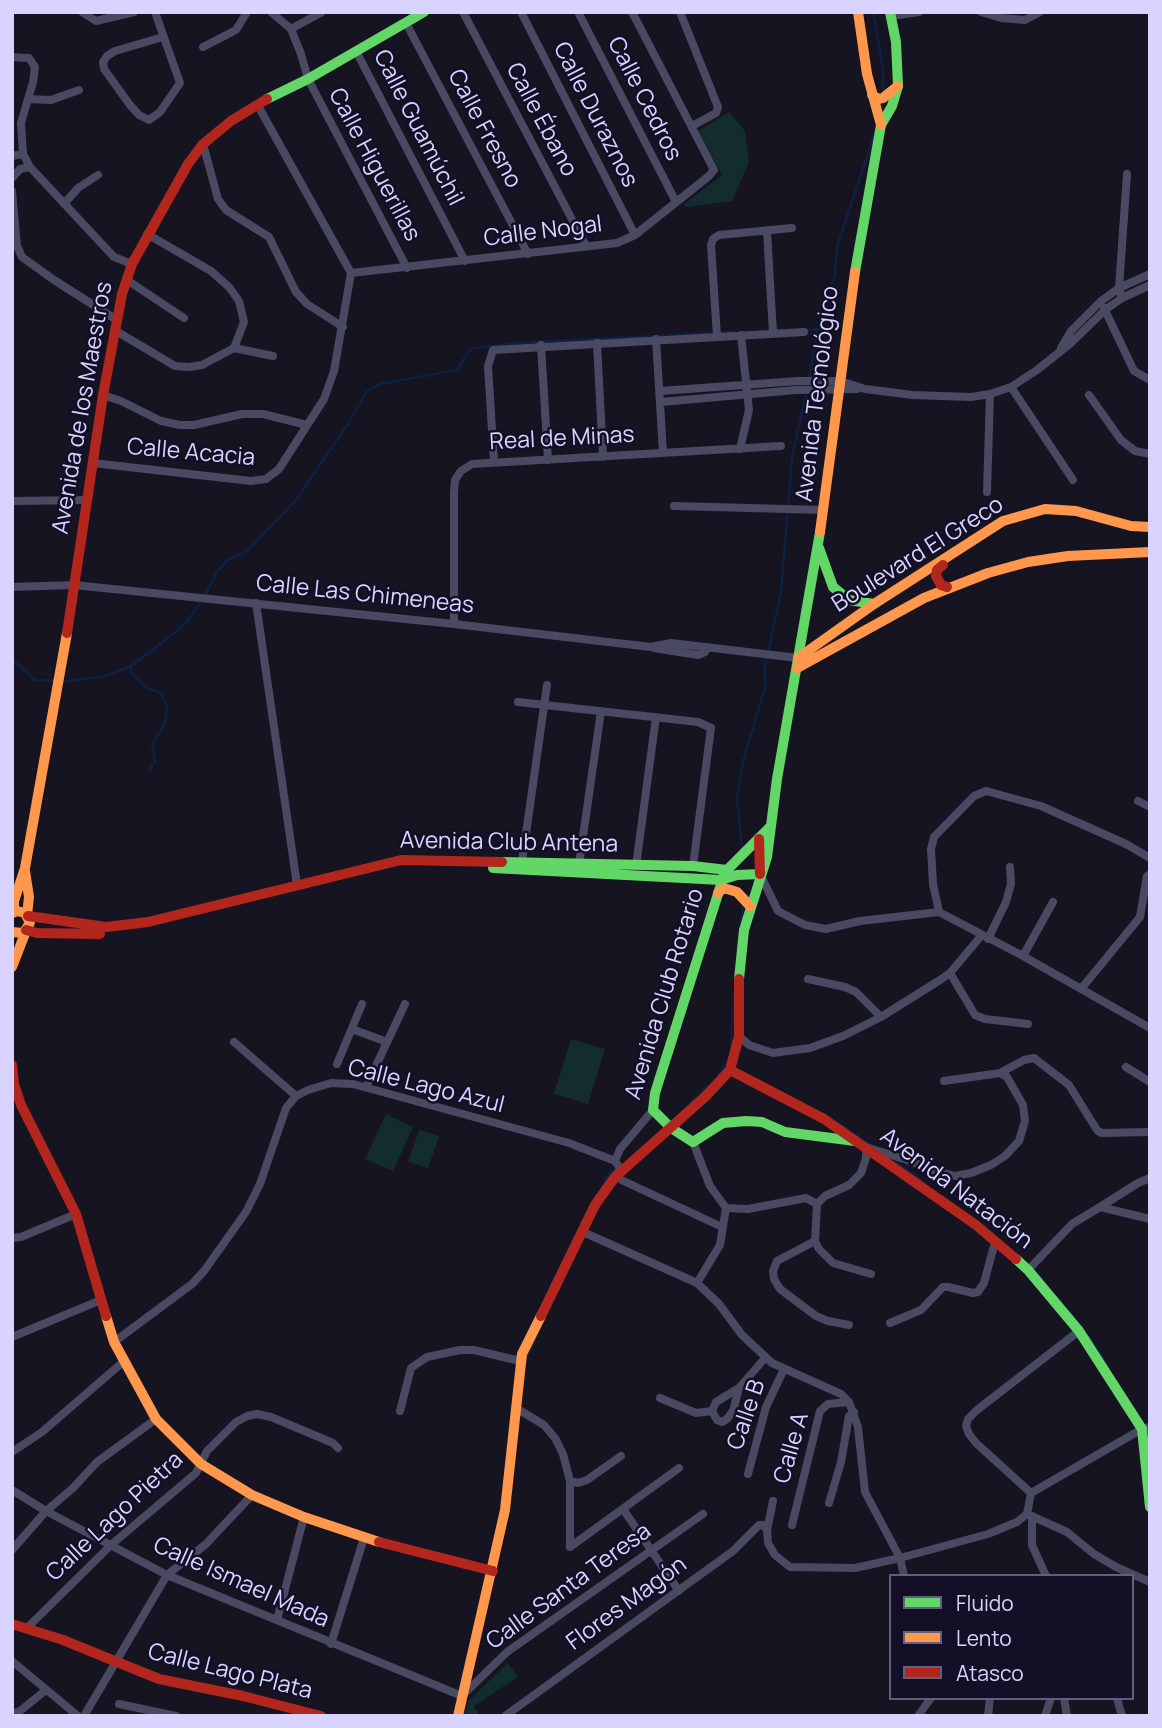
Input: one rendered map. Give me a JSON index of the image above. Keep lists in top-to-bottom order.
{
  "streets": {
    "street": [
      "Calle Cedros",
      "Calle Duraznos",
      "Calle Ébano",
      "Calle Guamúchil",
      "Calle Fresno",
      "Calle Higuerillas",
      "Calle Nogal",
      "Avenida Tecnológico",
      "Avenida de los Maestros",
      "Real de Minas",
      "Calle Acacia",
      "Boulevard El Greco",
      "Calle Las Chimeneas",
      "Avenida Club Antena",
      "Avenida Club Rotario",
      "Calle Lago Azul",
      "Avenida Natación",
      "Calle B",
      "Calle A",
      "Calle Lago Pietra",
      "Calle Ismael Mada",
      "Calle Santa Teresa",
      "Flores Magón",
      "Calle Lago Plata"
    ]
  },
  "crossings": [
    ["Calle Cedros", "Calle Nogal"],
    ["Calle Duraznos", "Calle Nogal"],
    ["Calle Ébano", "Calle Nogal"],
    ["Calle Guamúchil", "Calle Nogal"],
    ["Calle Guamúchil", "Avenida de los Maestros"],
    ["Calle Fresno", "Calle Nogal"],
    ["Calle Fresno", "Avenida de los Maestros"],
    ["Calle Higuerillas", "Calle Nogal"],
    ["Calle Higuerillas", "Avenida de los Maestros"],
    ["Calle Nogal", "Calle Acacia"],
    ["Avenida Tecnológico", "Boulevard El Greco"],
    ["Avenida Tecnológico", "Calle Las Chimeneas"],
    ["Avenida Tecnológico", "Avenida Club Antena"],
    ["Avenida de los Maestros", "Calle Acacia"],
    ["Avenida de los Maestros", "Calle Las Chimeneas"],
    ["Avenida de los Maestros", "Avenida Club Antena"],
    ["Real de Minas", "Calle Las Chimeneas"],
    ["Boulevard El Greco", "Calle Las Chimeneas"],
    ["Avenida Club Antena", "Avenida Club Rotario"],
    ["Avenida Club Rotario", "Calle Lago Azul"],
    ["Calle Lago Pietra", "Calle Ismael Mada"],
    ["Calle Lago Pietra", "Calle Lago Plata"],
    ["Calle Ismael Mada", "Calle Santa Teresa"]
  ],
  "legend": ["Fluido", "Lento", "Atasco"]
}
